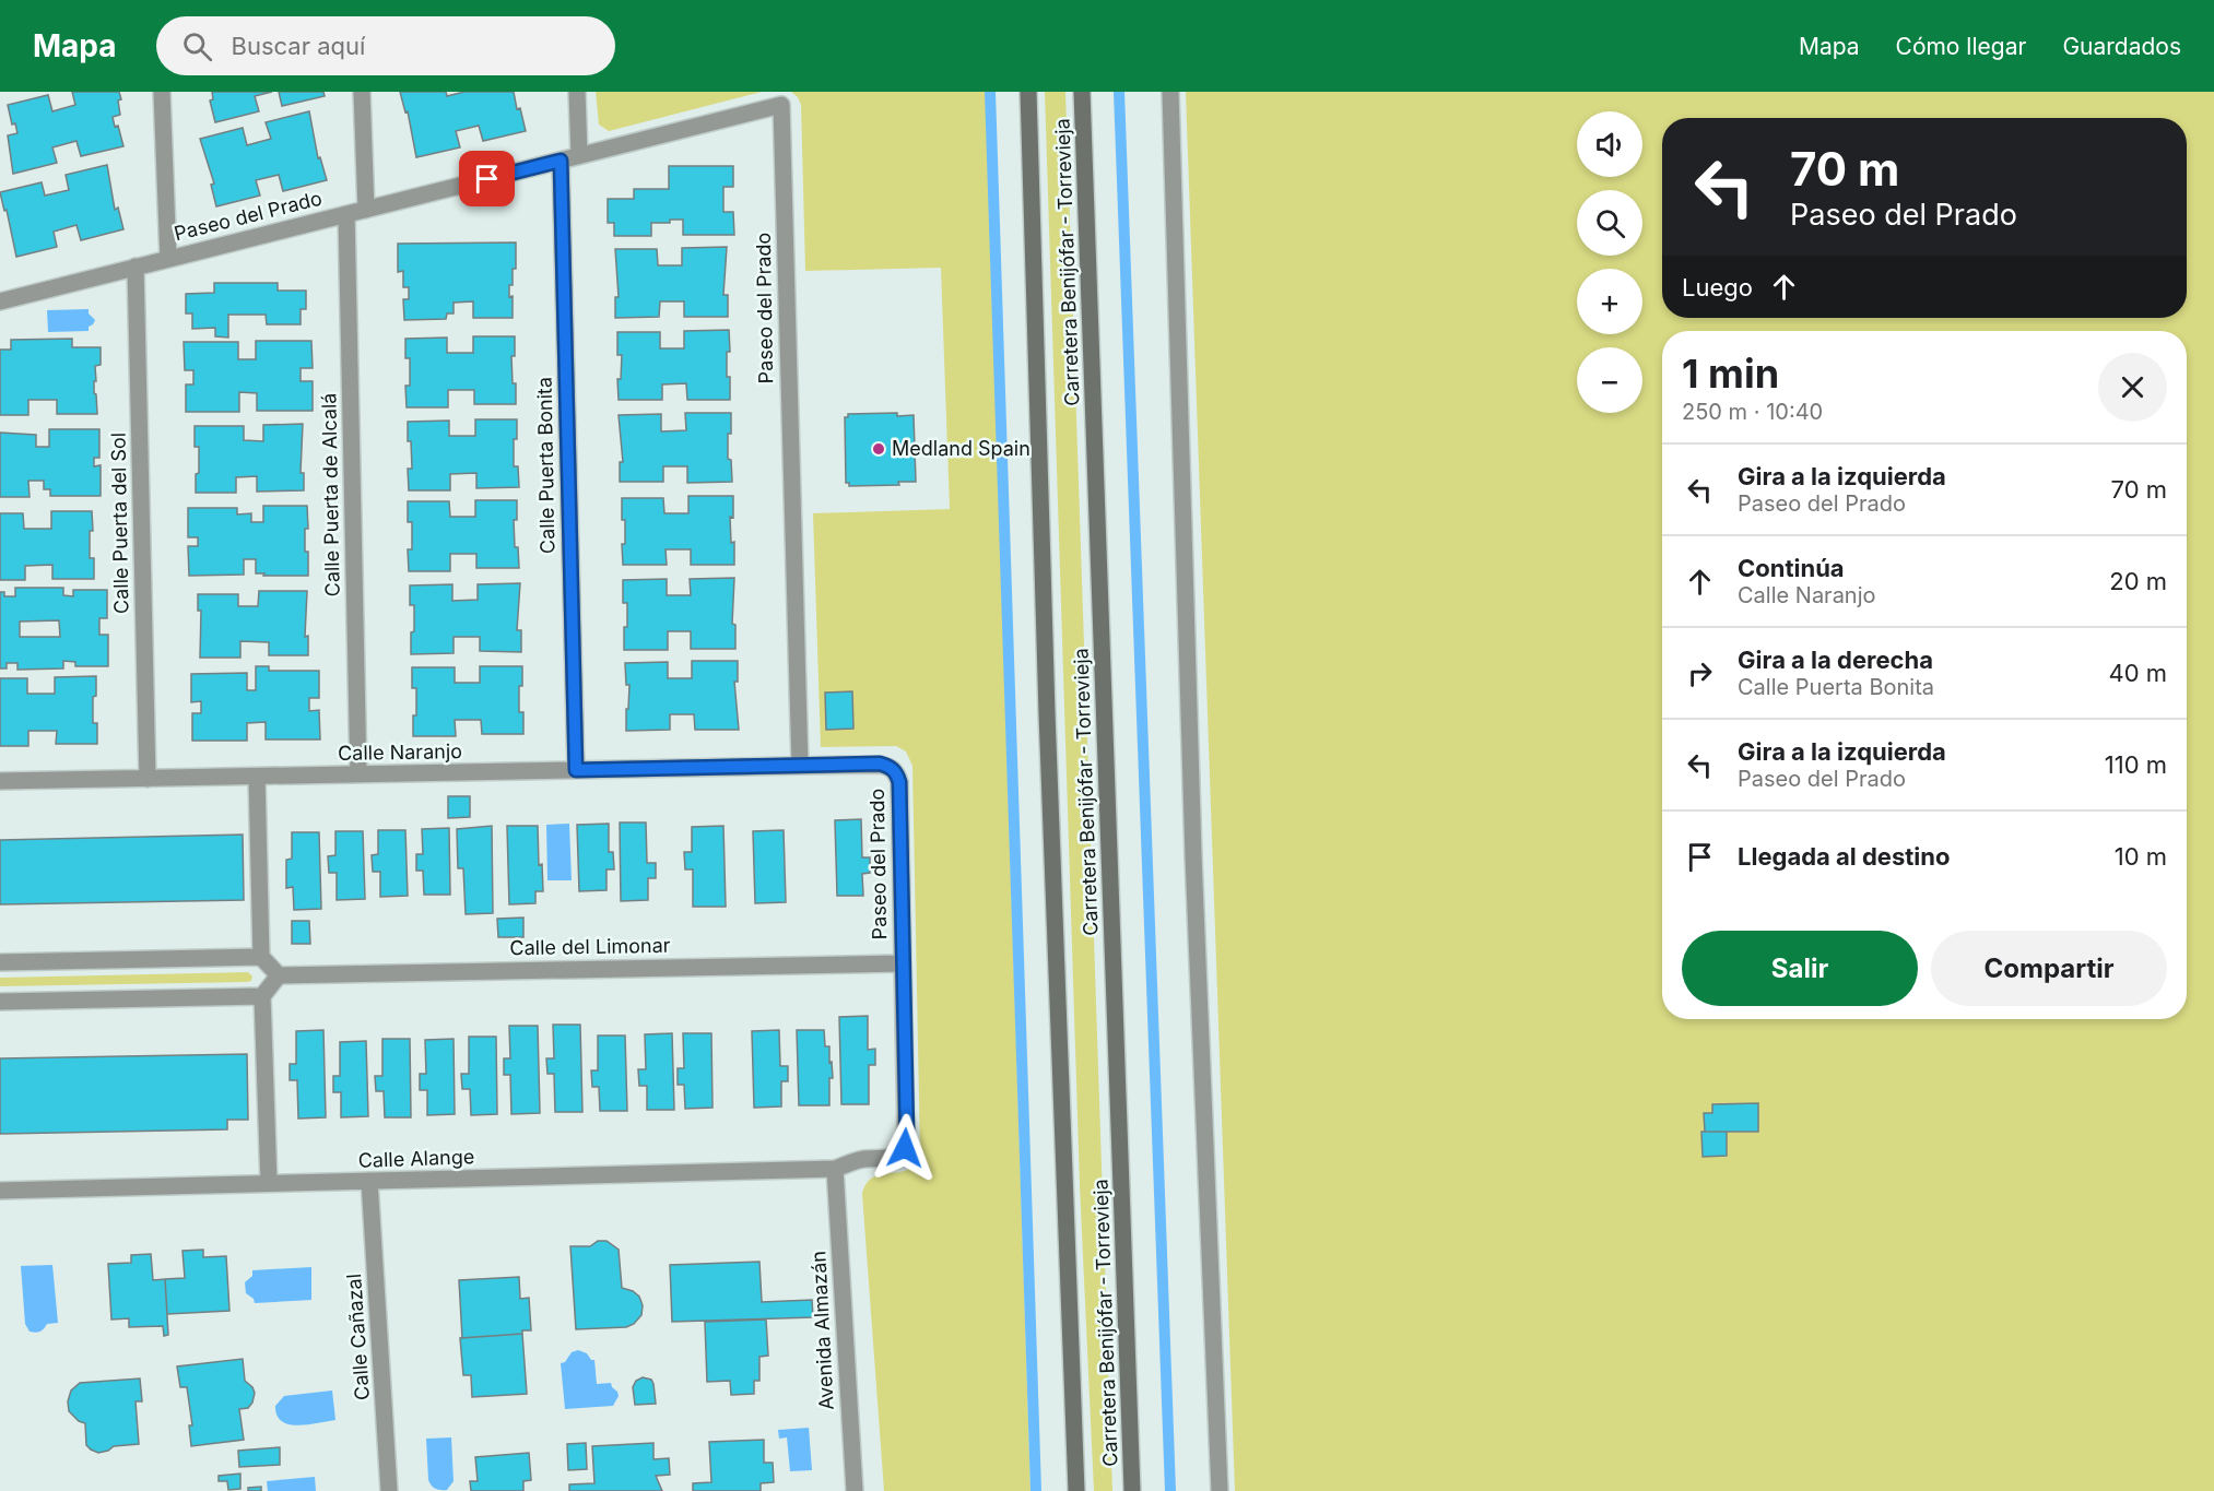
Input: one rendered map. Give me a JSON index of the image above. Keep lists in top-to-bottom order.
{
  "streets": {
    "main road": ["Carretera Benijófar - Torrevieja"],
    "street": [
      "Paseo del Prado",
      "Calle Puerta Bonita",
      "Calle Puerta de Alcalá",
      "Calle Puerta del Sol",
      "Calle Naranjo",
      "Calle del Limonar",
      "Calle Alange",
      "Avenida Almazán",
      "Calle Cañazal"
    ]
  },
  "crossings": [
    ["Paseo del Prado", "Calle Puerta Bonita"],
    ["Paseo del Prado", "Calle Puerta de Alcalá"],
    ["Paseo del Prado", "Calle Puerta del Sol"],
    ["Paseo del Prado", "Calle Naranjo"],
    ["Paseo del Prado", "Calle del Limonar"],
    ["Paseo del Prado", "Calle Alange"],
    ["Paseo del Prado", "Avenida Almazán"],
    ["Calle Puerta Bonita", "Calle Naranjo"],
    ["Calle Puerta de Alcalá", "Calle Naranjo"],
    ["Calle Puerta del Sol", "Calle Naranjo"],
    ["Calle Alange", "Avenida Almazán"],
    ["Calle Alange", "Calle Cañazal"]
  ],
  "places": ["Medland Spain"],
  "page": {
    "header": "Mapa",
    "search": "Buscar aquí",
    "nav": ["Mapa", "Cómo llegar", "Guardados"],
    "map_buttons": ["+", "−"],
    "turn": ["70 m", "Paseo del Prado"],
    "then": "Luego",
    "heading": ["1 min", "250 m · 10:40"],
    "list": [
      {
        "name": "Gira a la izquierda",
        "note": "Paseo del Prado",
        "value": "70 m"
      },
      {
        "name": "Continúa",
        "note": "Calle Naranjo",
        "value": "20 m"
      },
      {
        "name": "Gira a la derecha",
        "note": "Calle Puerta Bonita",
        "value": "40 m"
      },
      {
        "name": "Gira a la izquierda",
        "note": "Paseo del Prado",
        "value": "110 m"
      },
      {
        "name": "Llegada al destino",
        "value": "10 m"
      }
    ],
    "buttons": ["Salir", "Compartir"]
  }
}
